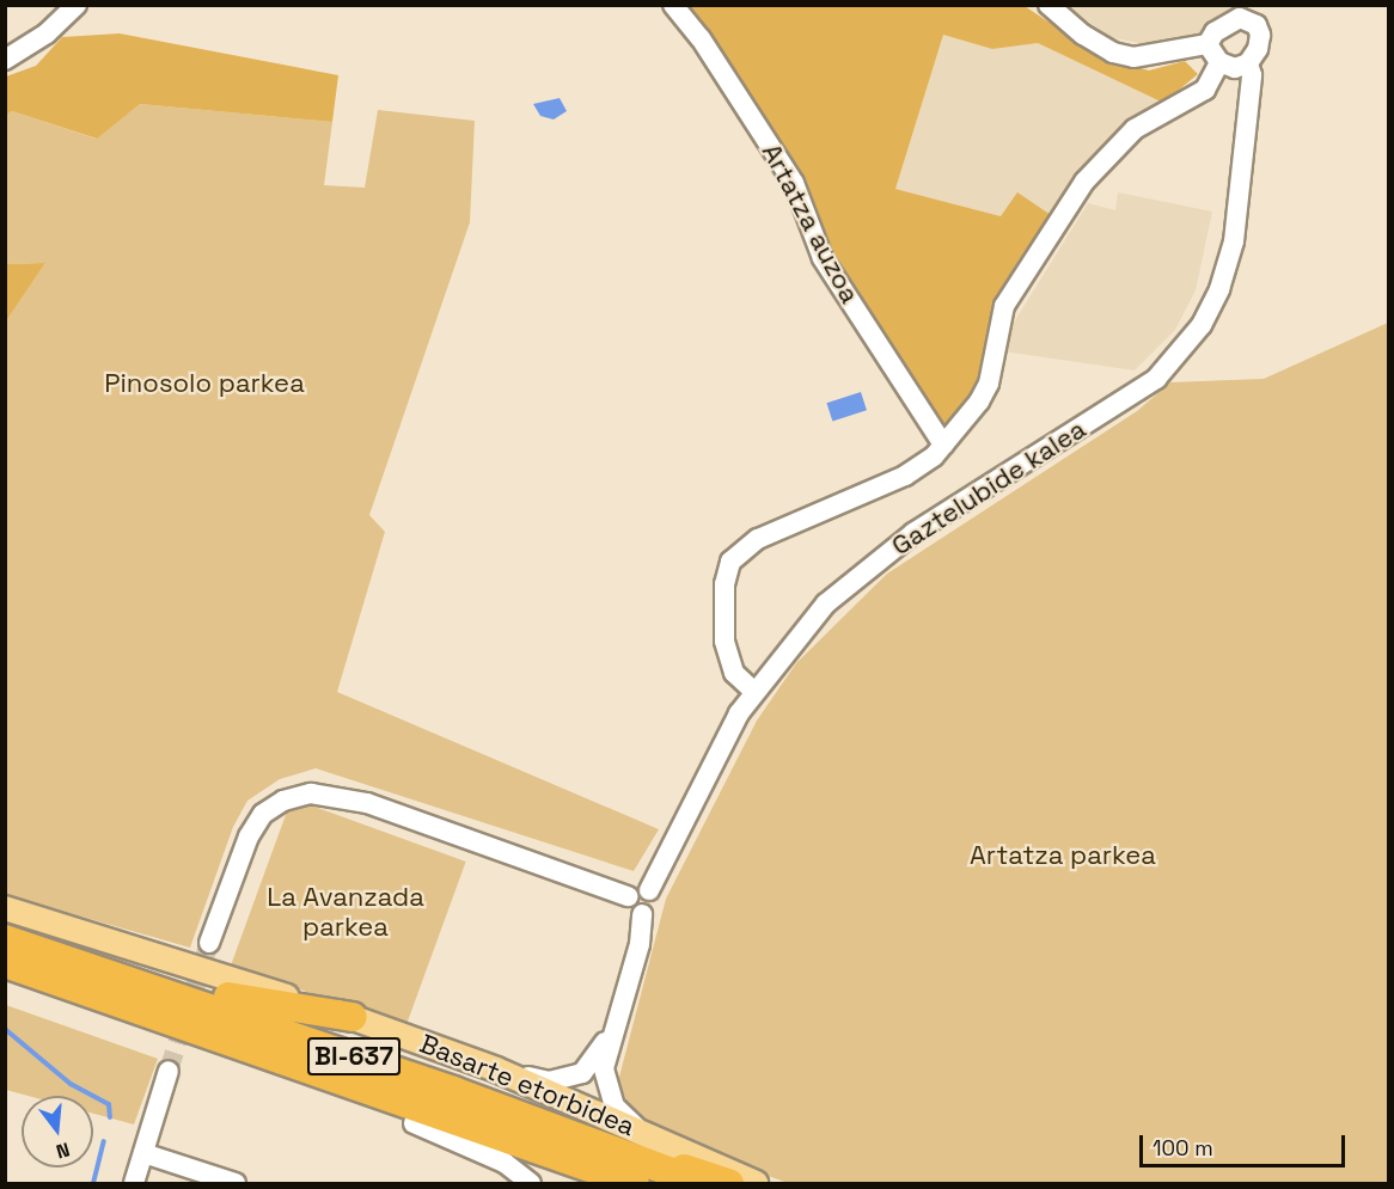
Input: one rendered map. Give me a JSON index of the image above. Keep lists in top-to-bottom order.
{
  "streets": {
    "highway": ["BI-637"],
    "main road": ["Basarte etorbidea"],
    "street": ["Artatza auzoa", "Gaztelubide kalea"]
  },
  "parks": ["Pinosolo parkea", "Artatza parkea", "La Avanzada parkea"],
  "scale_bar": "100 m",
  "north": "bottom"
}
